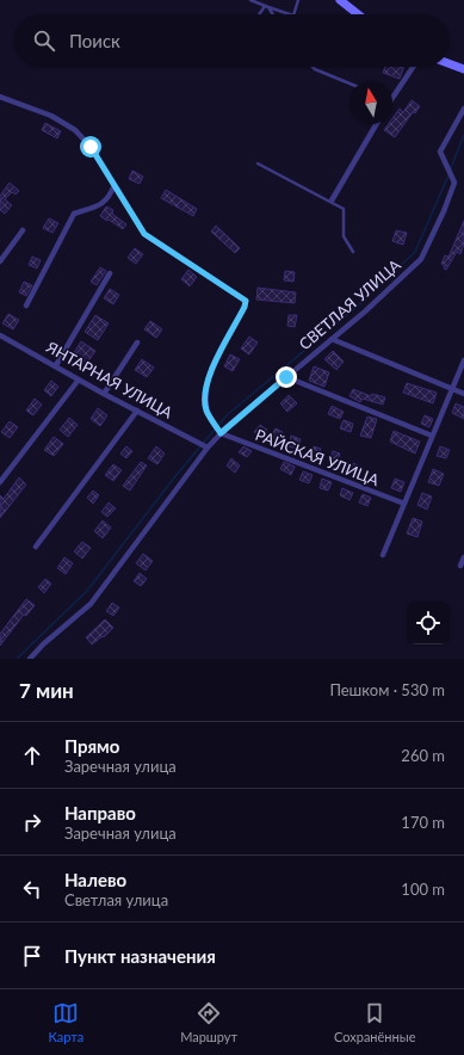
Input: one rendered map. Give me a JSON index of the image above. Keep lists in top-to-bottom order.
{
  "streets": {
    "street": ["СВЕТЛАЯ УЛИЦА", "ЯНТАРНАЯ УЛИЦА", "РАЙСКАЯ УЛИЦА"]
  },
  "crossings": [
    ["СВЕТЛАЯ УЛИЦА", "ЯНТАРНАЯ УЛИЦА"],
    ["СВЕТЛАЯ УЛИЦА", "РАЙСКАЯ УЛИЦА"]
  ],
  "north": "top",
  "page": {
    "search": "Поиск",
    "heading": ["7 мин", "Пешком · 530 m"],
    "list": [
      ["Прямо", "Заречная улица", "260 m"],
      ["Направо", "Заречная улица", "170 m"],
      ["Налево", "Светлая улица", "100 m"],
      "Пункт назначения"
    ],
    "nav": ["Карта", "Маршрут", "Сохранённые"]
  }
}
